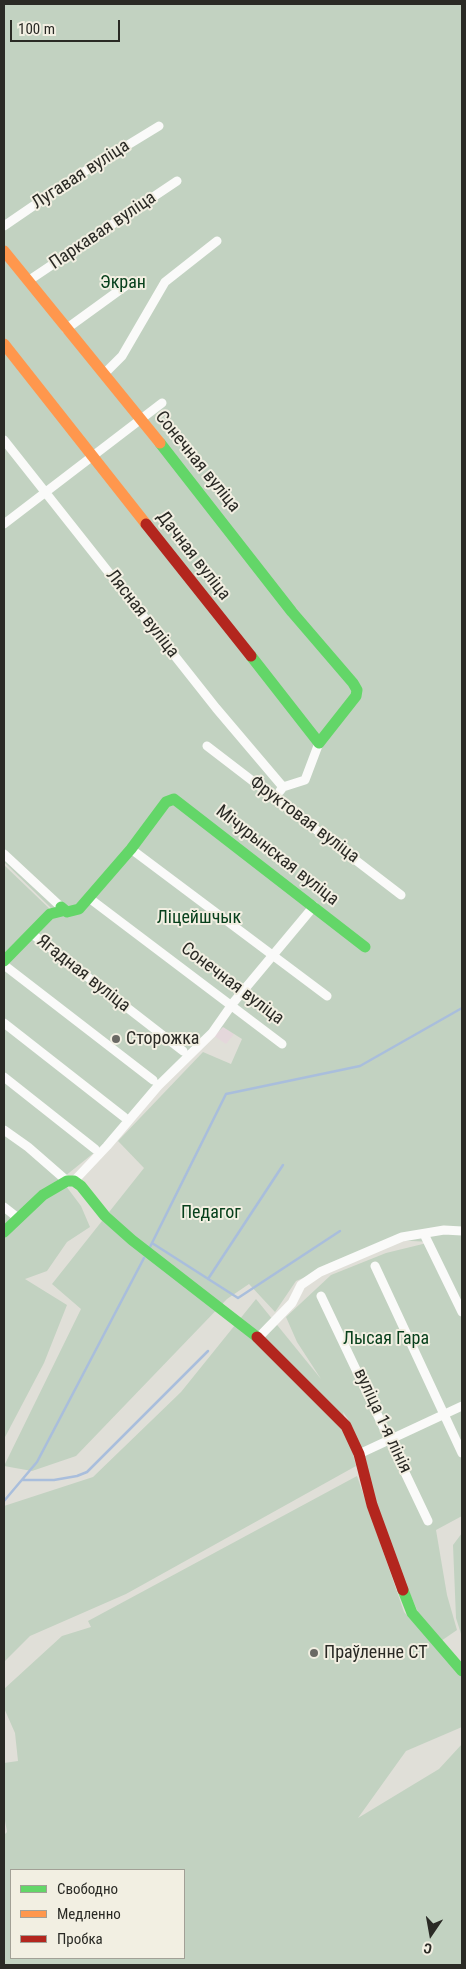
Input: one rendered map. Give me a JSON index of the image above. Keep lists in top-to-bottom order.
{
  "streets": {
    "street": [
      "Лугавая вуліца",
      "Паркавая вуліца",
      "Сонечная вуліца",
      "Дачная вуліца",
      "Лясная вуліца",
      "Фруктовая вуліца",
      "Мічурынская вуліца",
      "Ягадная вуліца",
      "вуліца 1-я лінія"
    ]
  },
  "crossings": [
    ["Паркавая вуліца", "Сонечная вуліца"],
    ["Сонечная вуліца", "Дачная вуліца"]
  ],
  "parks": [
    "Экран",
    "Ліцейшчык",
    "Педагог",
    "Лысая Гара"
  ],
  "places": ["Сторожка", "Праўленне СТ"],
  "legend": ["Свободно", "Медленно", "Пробка"],
  "scale_bar": "100 m",
  "north": "bottom"
}
